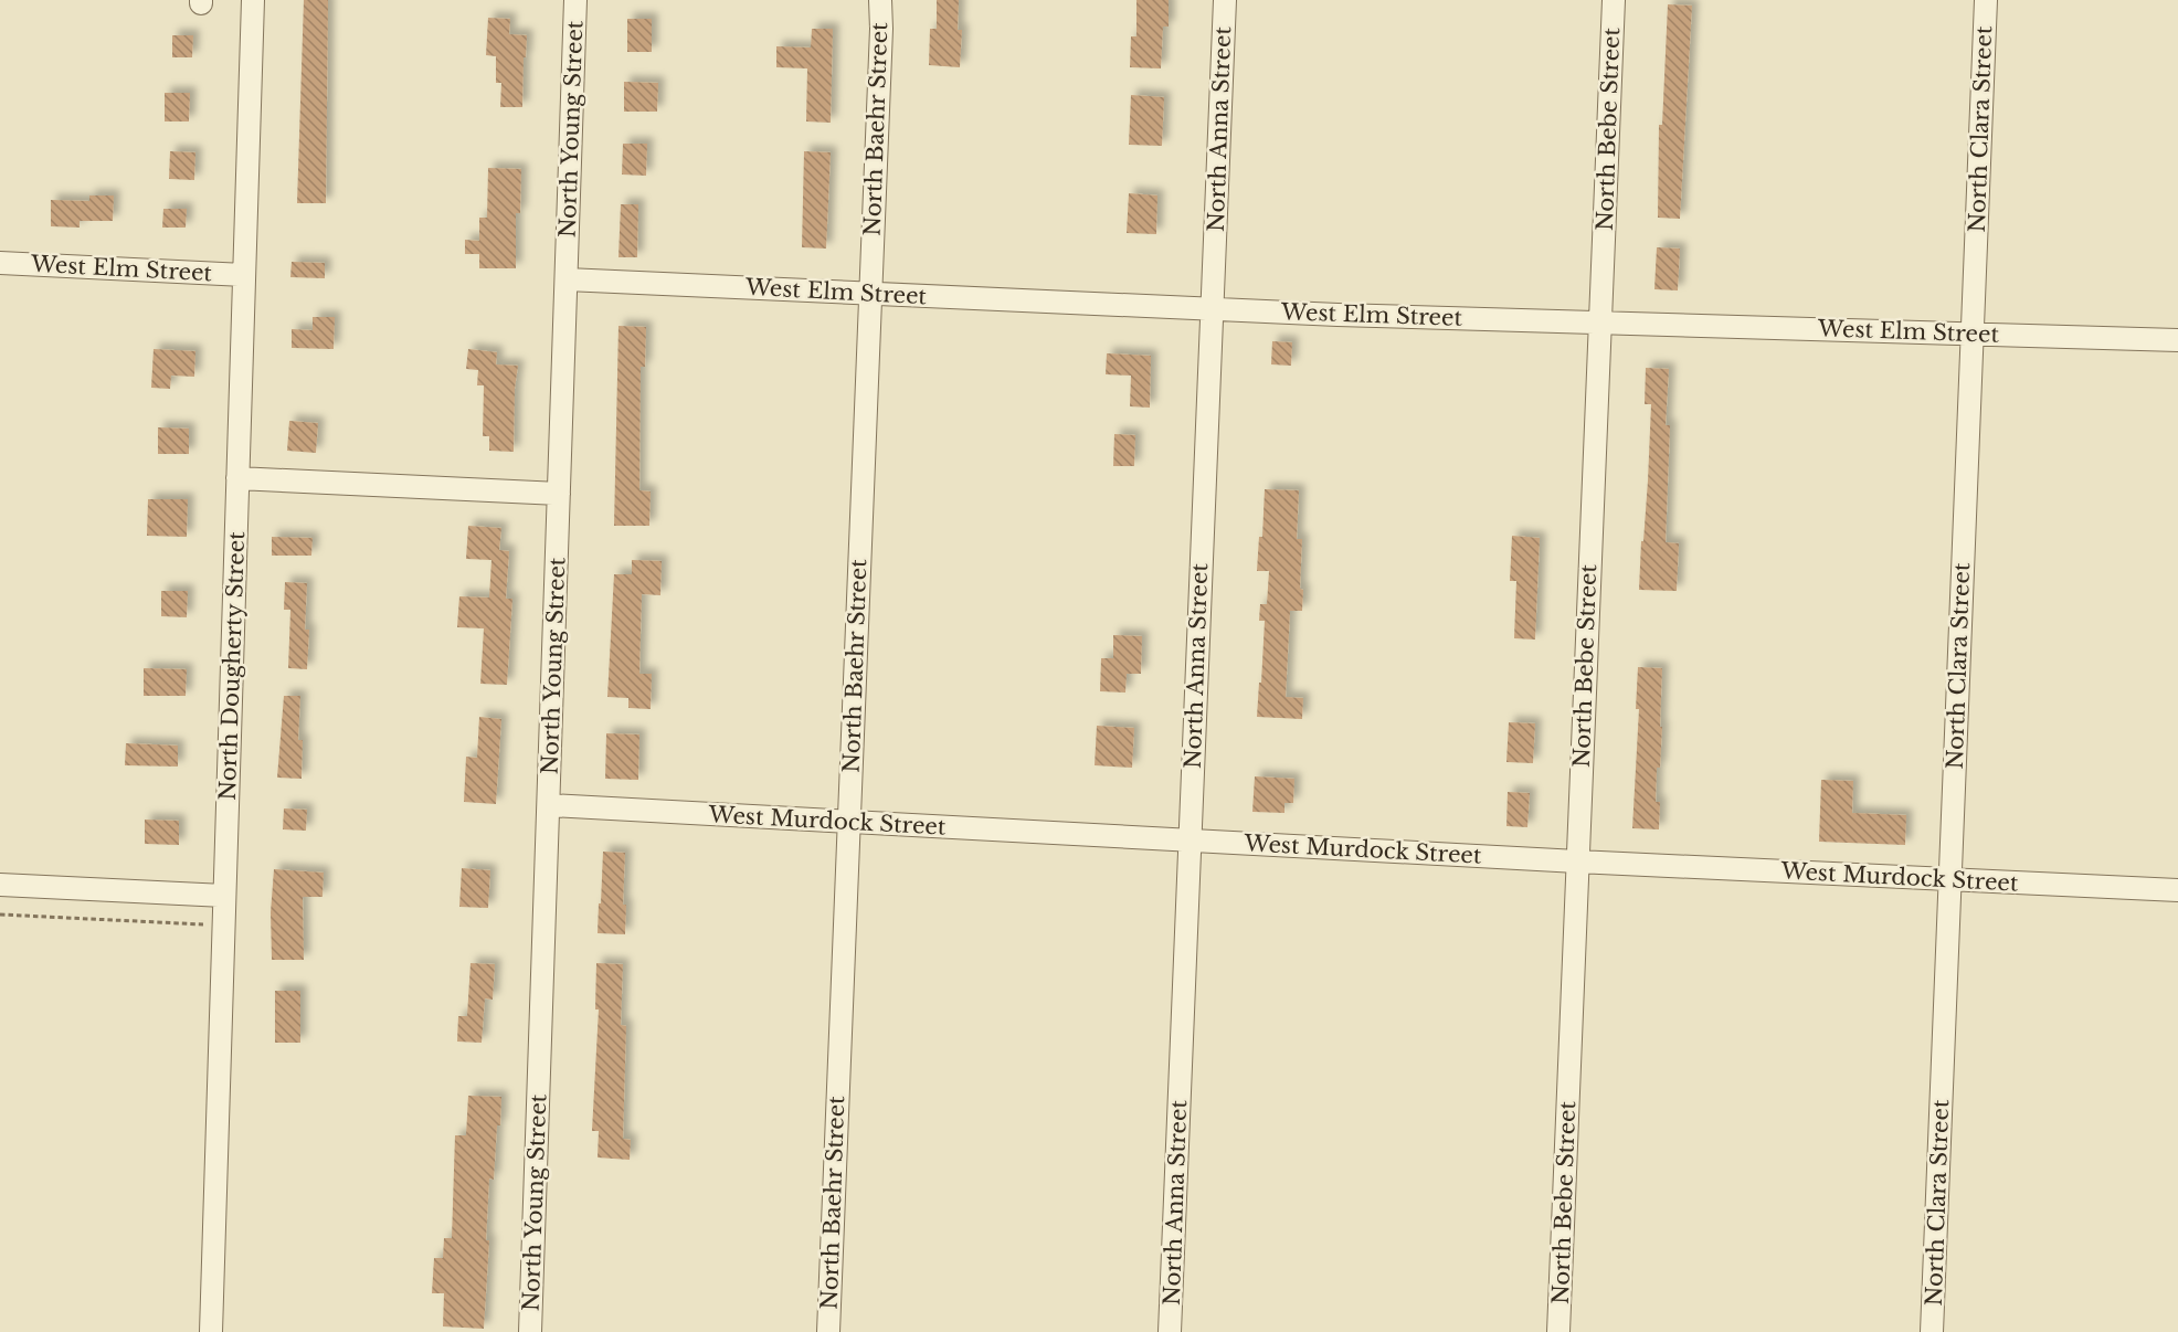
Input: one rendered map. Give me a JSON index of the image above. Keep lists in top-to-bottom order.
{
  "streets": {
    "street": [
      "North Young Street",
      "North Baehr Street",
      "North Anna Street",
      "North Bebe Street",
      "North Clara Street",
      "West Elm Street",
      "North Dougherty Street",
      "West Murdock Street"
    ]
  },
  "crossings": [
    ["North Young Street", "West Elm Street"],
    ["North Young Street", "West Murdock Street"],
    ["North Baehr Street", "West Elm Street"],
    ["North Baehr Street", "West Murdock Street"],
    ["North Anna Street", "West Elm Street"],
    ["North Anna Street", "West Murdock Street"],
    ["North Bebe Street", "West Elm Street"],
    ["North Bebe Street", "West Murdock Street"],
    ["North Clara Street", "West Elm Street"],
    ["North Clara Street", "West Murdock Street"],
    ["West Elm Street", "North Dougherty Street"]
  ]
}
